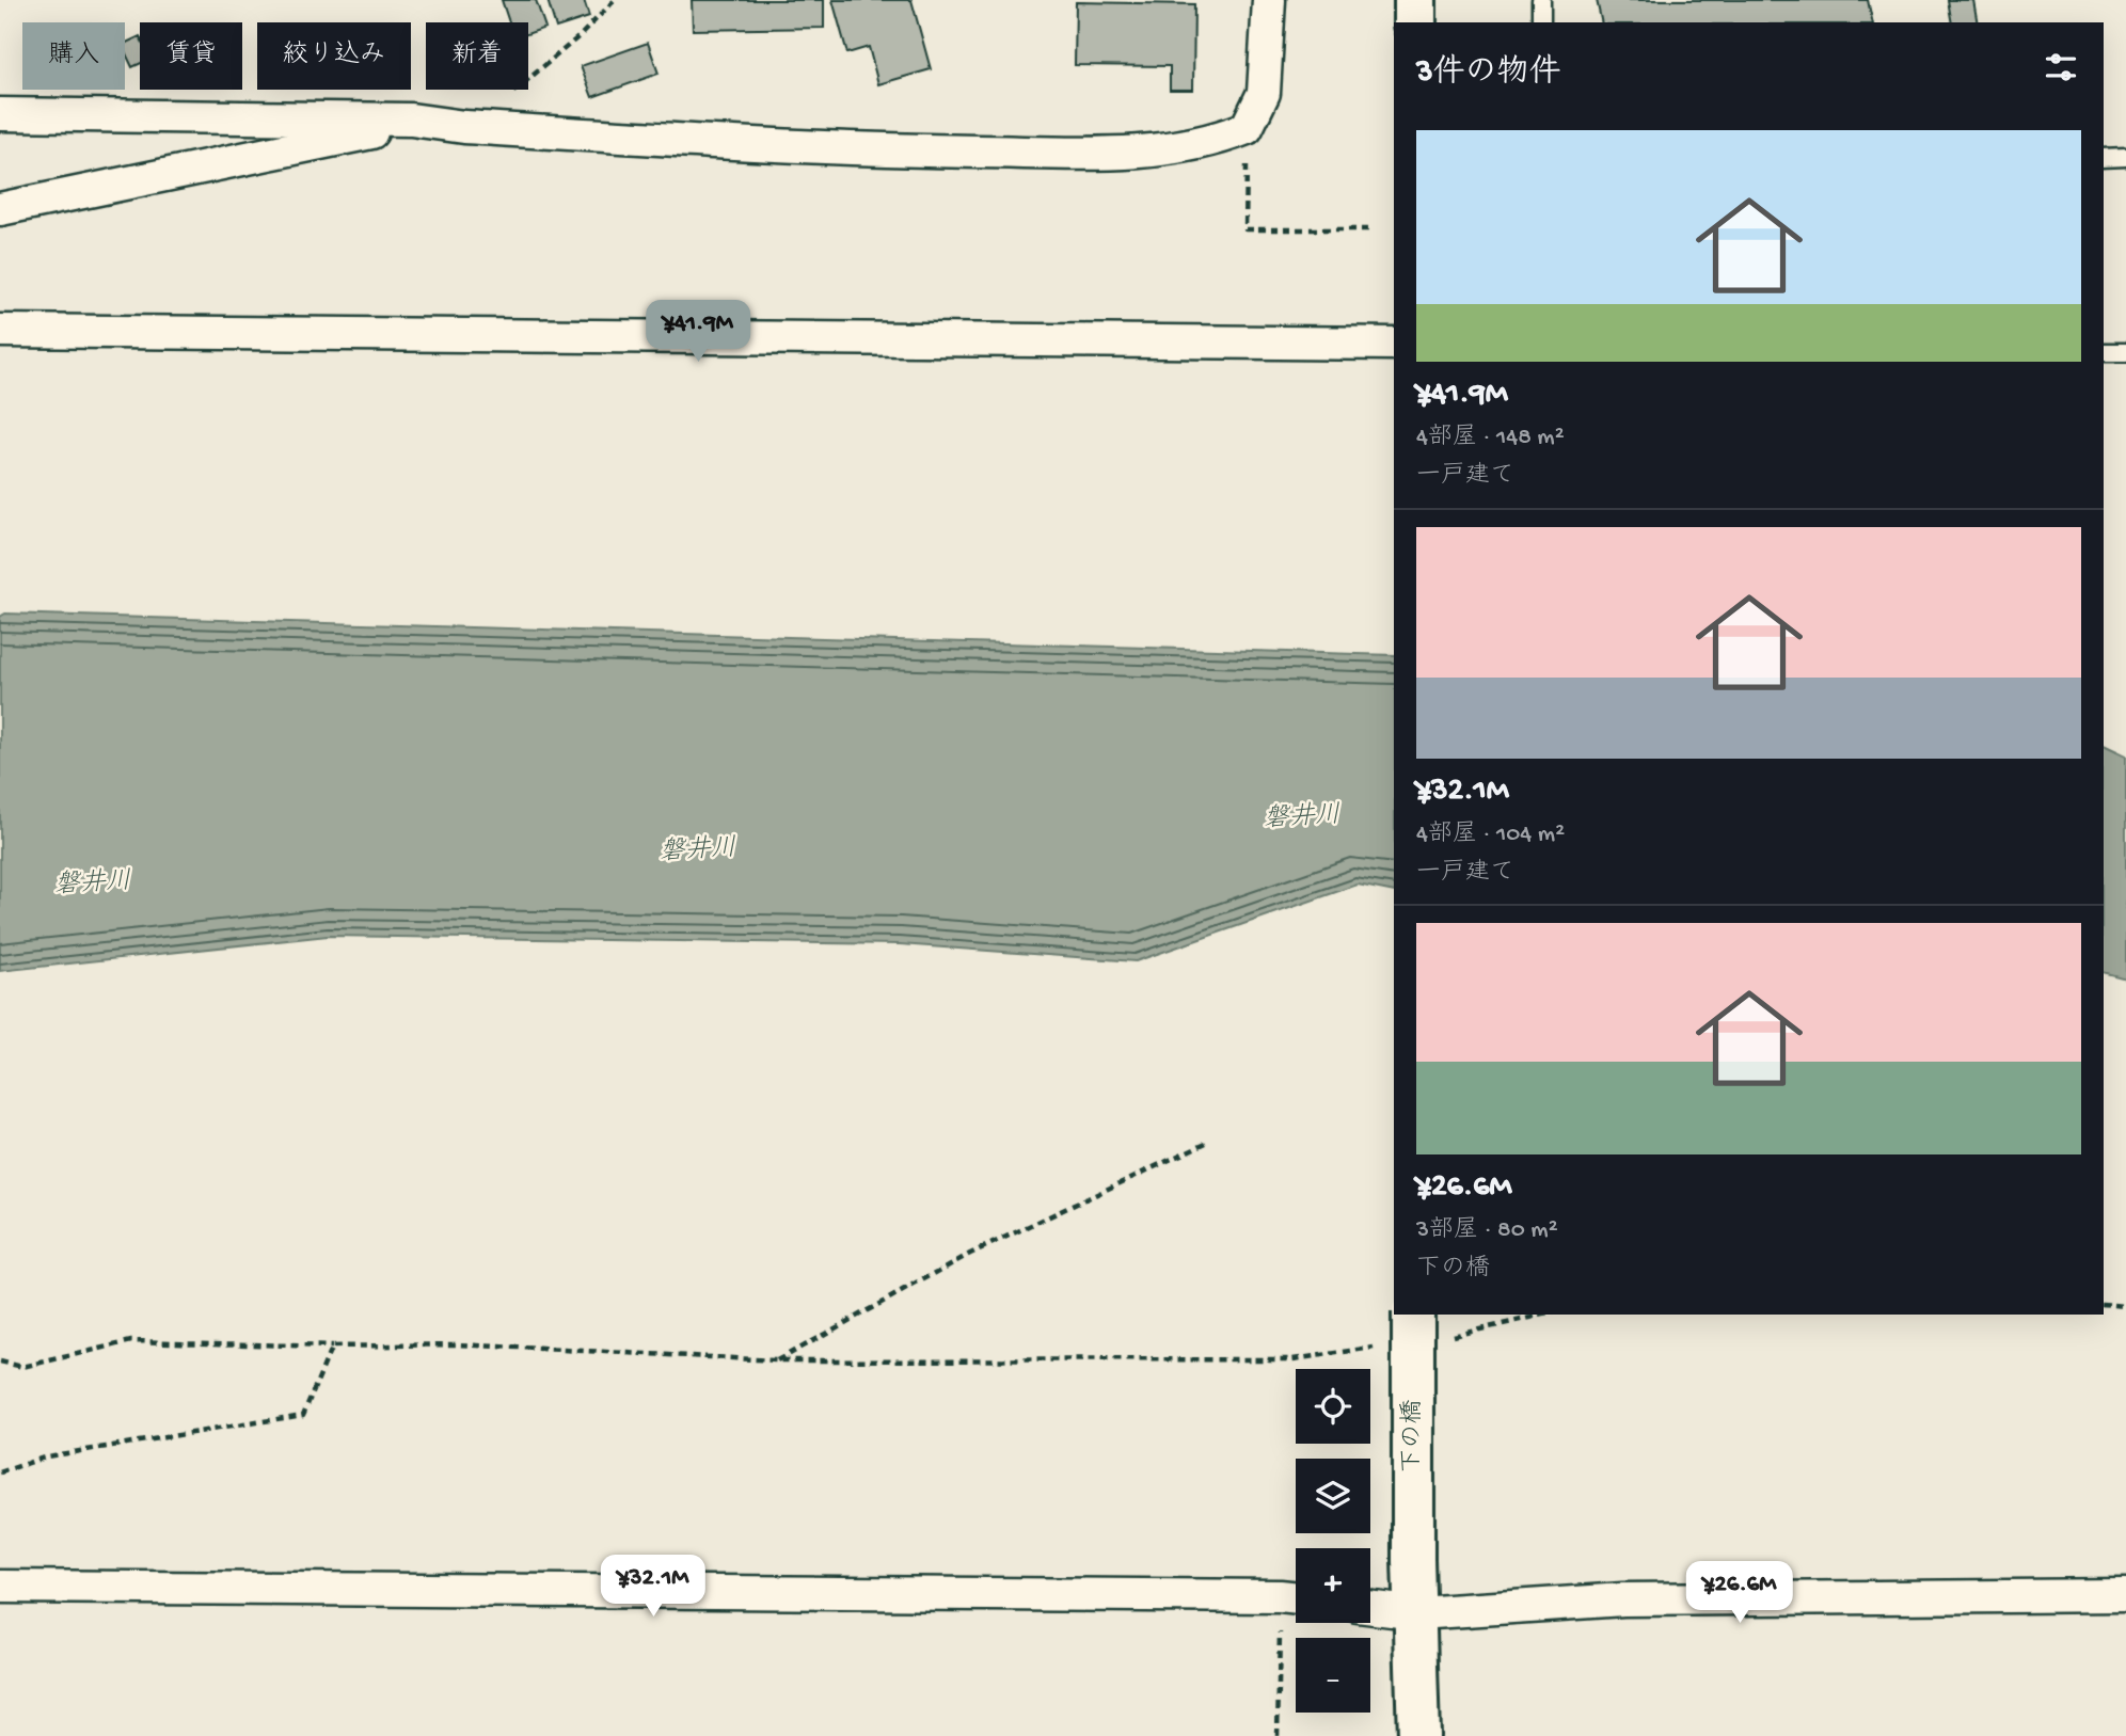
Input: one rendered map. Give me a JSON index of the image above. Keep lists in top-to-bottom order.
{
  "streets": {
    "street": ["下の橋"]
  },
  "water": ["磐井川"],
  "page": {
    "chip": [
      "購入",
      "賃貸",
      "絞り込み",
      "新着"
    ],
    "heading": "3件の物件",
    "list": [
      {
        "name": "¥41.9M",
        "note": "4部屋 · 148 m² · 一戸建て"
      },
      {
        "name": "¥32.1M",
        "note": "4部屋 · 104 m² · 一戸建て"
      },
      {
        "name": "¥26.6M",
        "note": "3部屋 · 80 m² · 下の橋"
      }
    ],
    "price": ["¥41.9M", "¥32.1M", "¥26.6M"],
    "map_buttons": ["+", "−"]
  }
}
